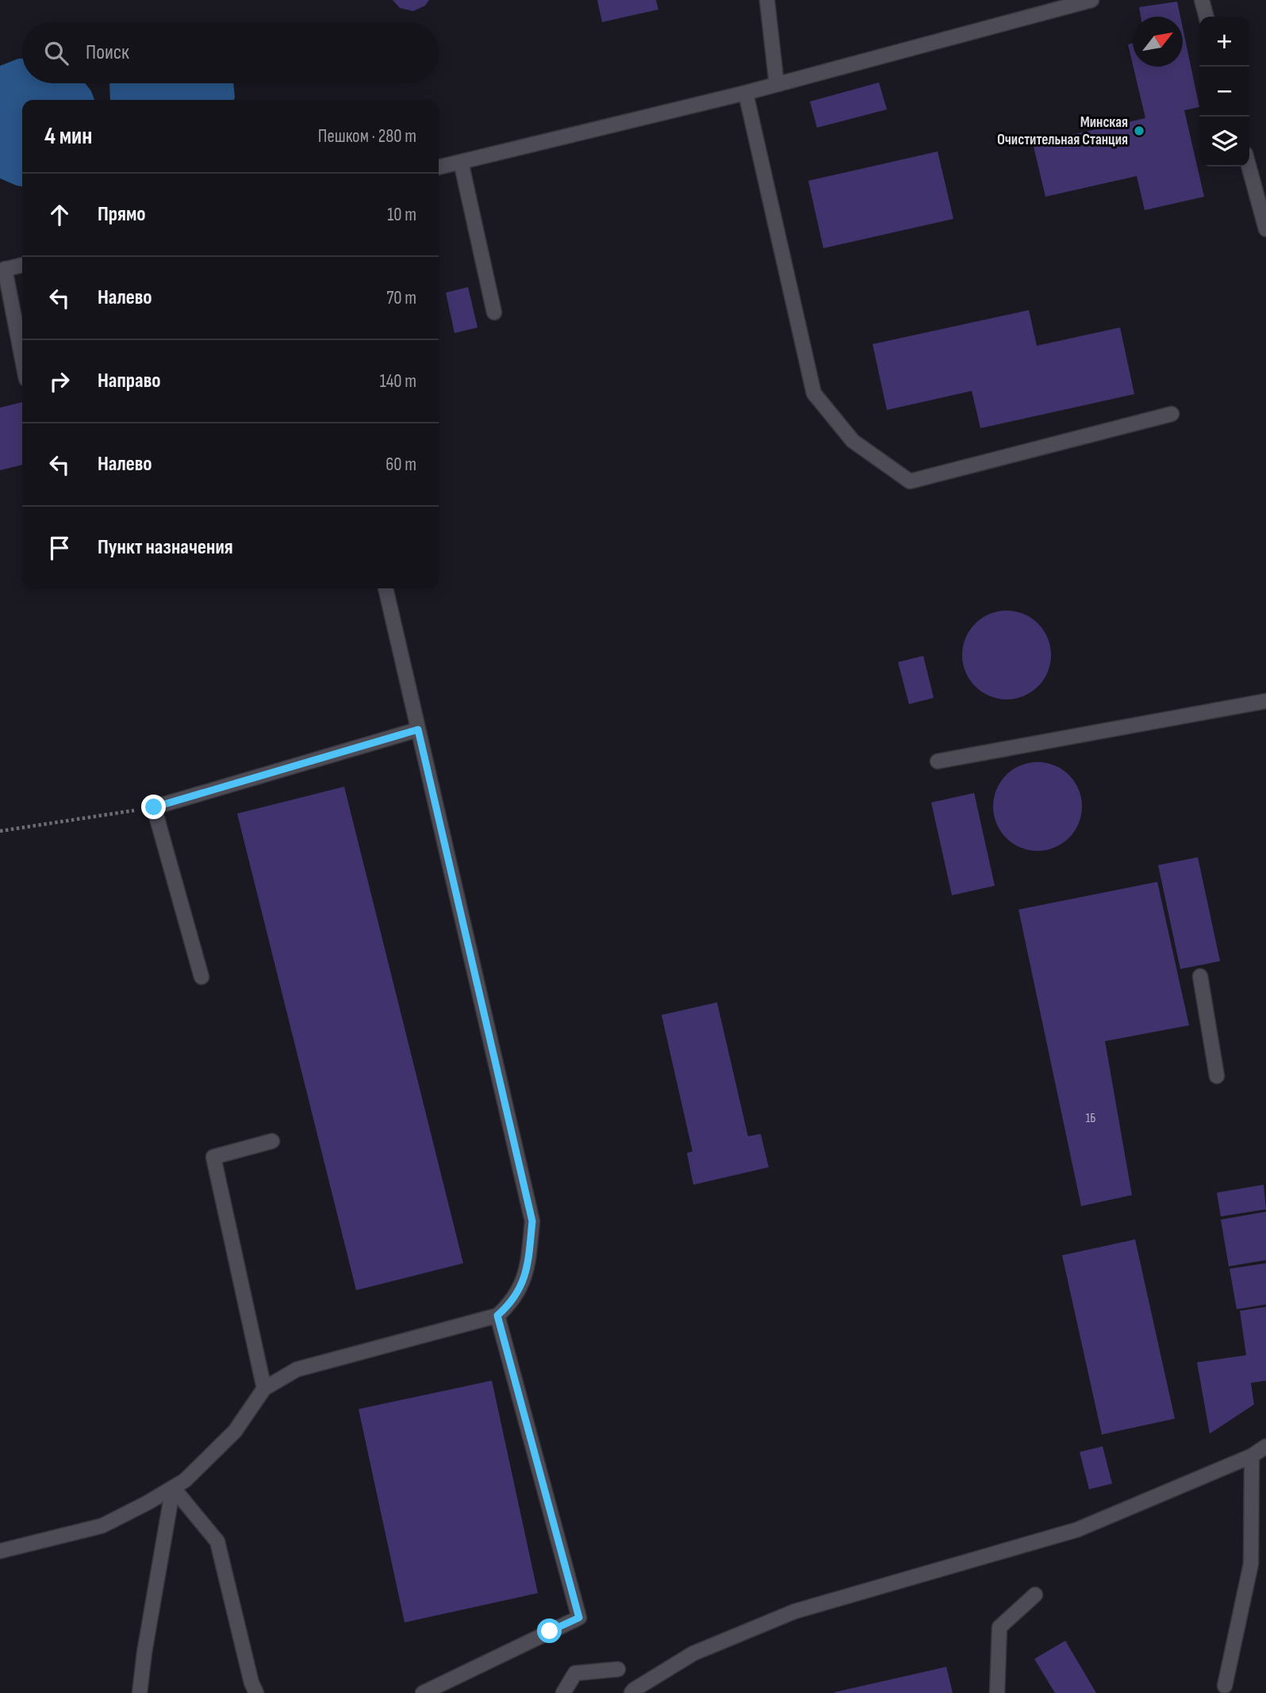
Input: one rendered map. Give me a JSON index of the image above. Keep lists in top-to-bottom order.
{
  "places": ["Минская Очистительная Станция"],
  "house_numbers": ["1Б"],
  "north": "top right",
  "page": {
    "map_buttons": ["+", "−"],
    "search": "Поиск",
    "heading": ["4 мин", "Пешком · 280 m"],
    "list": [
      ["Прямо", "10 m"],
      ["Налево", "70 m"],
      ["Направо", "140 m"],
      ["Налево", "60 m"],
      "Пункт назначения"
    ]
  }
}
